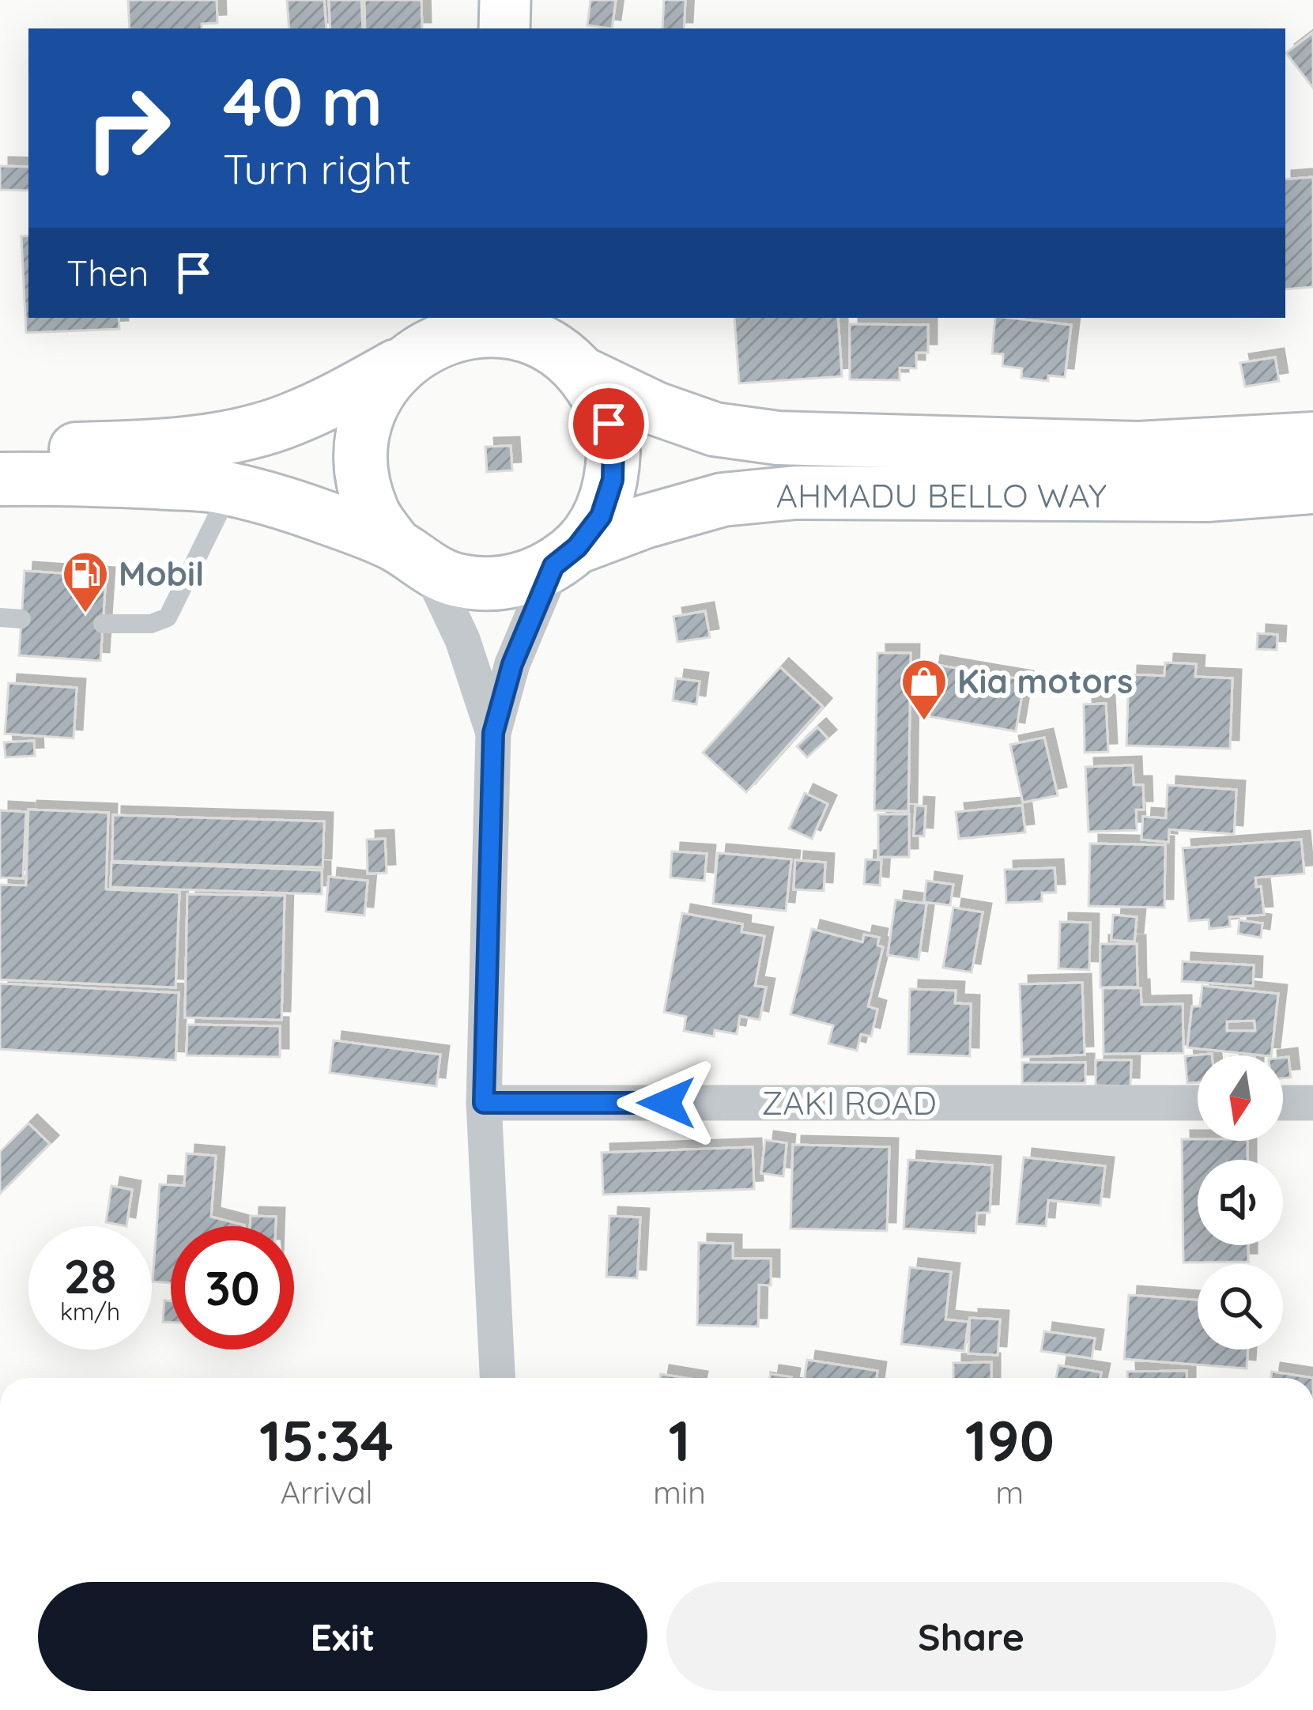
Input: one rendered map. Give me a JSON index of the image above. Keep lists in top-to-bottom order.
{
  "streets": {
    "main road": ["AHMADU BELLO WAY"],
    "street": ["ZAKI ROAD"]
  },
  "places": {
    "fuel station": ["Mobil"],
    "shop": ["Kia motors"]
  },
  "north": "bottom",
  "page": {
    "turn": ["40 m", "Turn right"],
    "then": "Then",
    "speed": "28 km/h",
    "limit": "30",
    "eta": [
      "15:34",
      "Arrival",
      "1",
      "min",
      "190",
      "m"
    ],
    "buttons": ["Exit", "Share"]
  }
}
